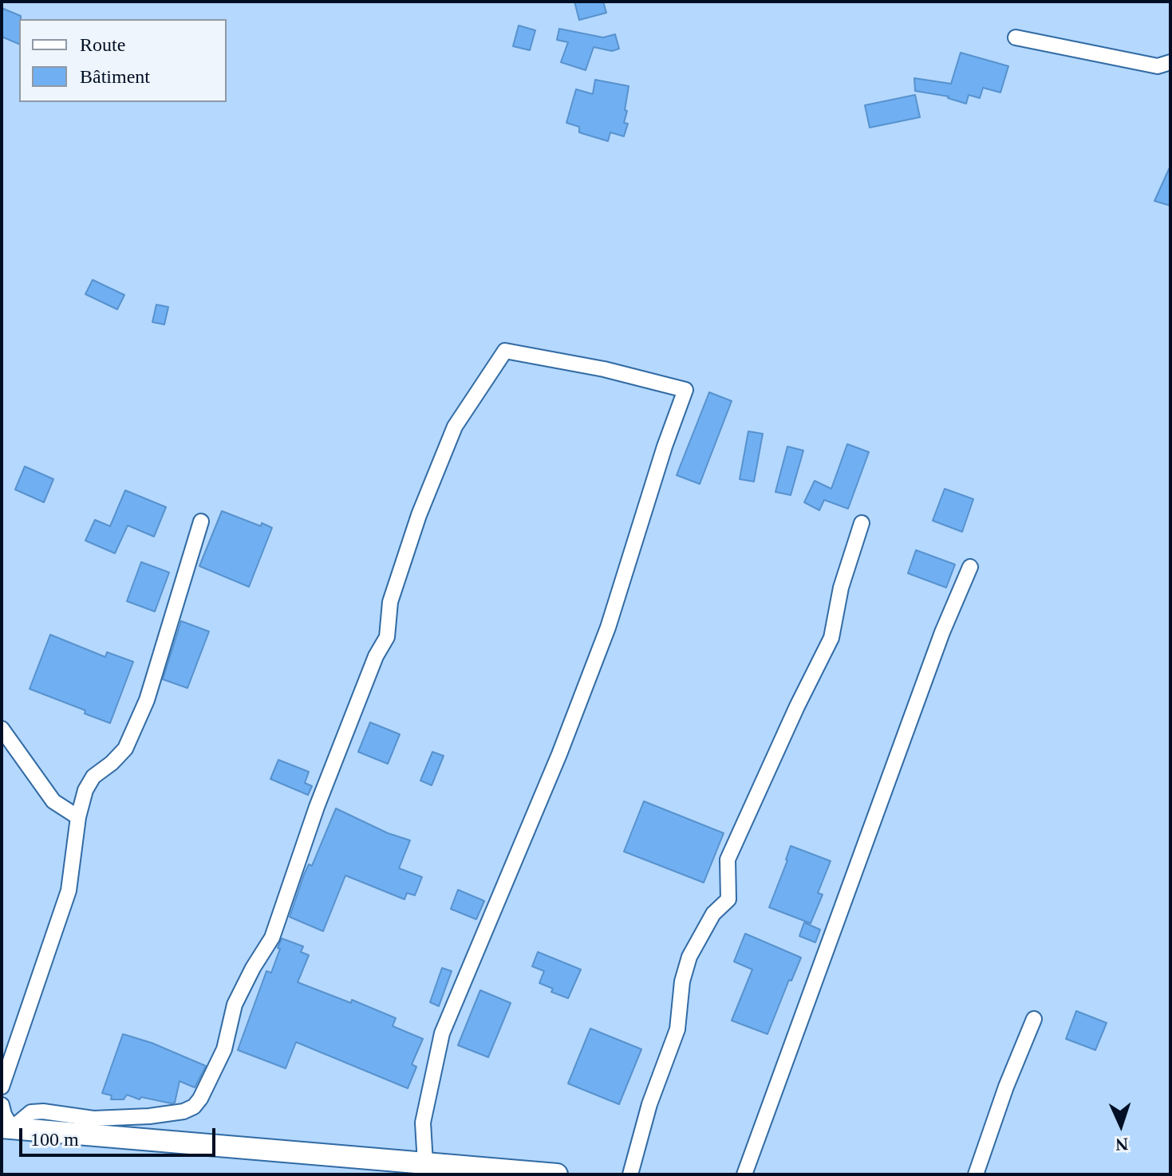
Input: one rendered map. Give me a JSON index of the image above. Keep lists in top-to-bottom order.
{
  "legend": ["Route", "Bâtiment"],
  "scale_bar": "100 m",
  "north": "bottom"
}
